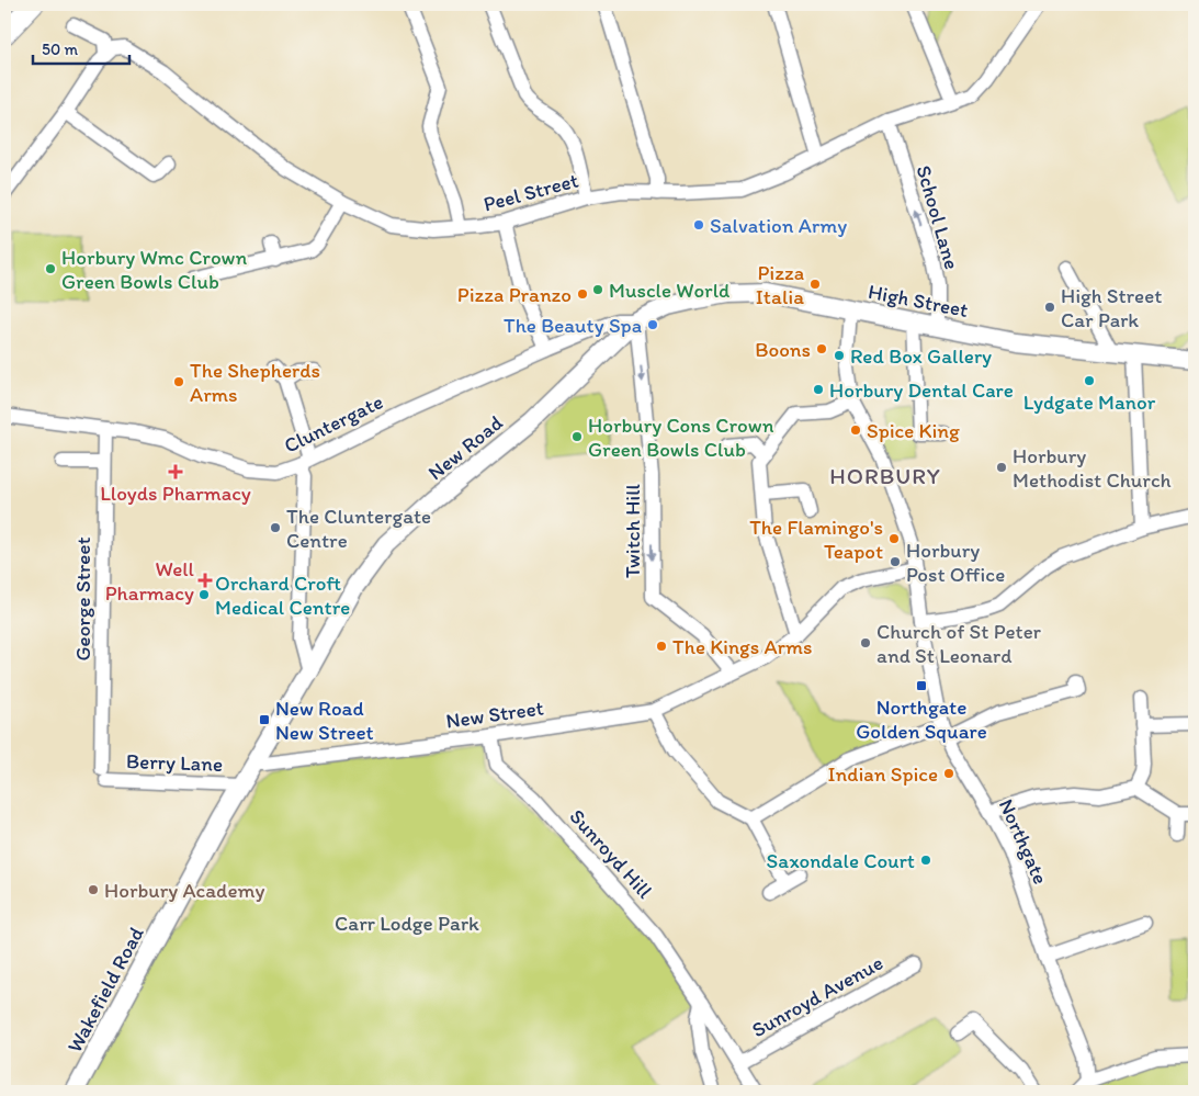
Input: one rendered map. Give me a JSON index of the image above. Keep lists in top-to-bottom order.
{
  "streets": {
    "main road": ["High Street", "New Road", "Wakefield Road"],
    "street": [
      "Peel Street",
      "School Lane",
      "Cluntergate",
      "Twitch Hill",
      "George Street",
      "New Street",
      "Berry Lane",
      "Northgate",
      "Sunroyd Hill",
      "Sunroyd Avenue"
    ]
  },
  "crossings": [
    ["Peel Street", "School Lane"],
    ["School Lane", "High Street"],
    ["High Street", "Cluntergate"],
    ["High Street", "New Road"],
    ["High Street", "Twitch Hill"],
    ["Cluntergate", "New Road"],
    ["Cluntergate", "Twitch Hill"],
    ["Cluntergate", "George Street"],
    ["New Road", "Twitch Hill"],
    ["New Road", "New Street"],
    ["New Road", "Wakefield Road"],
    ["Twitch Hill", "New Street"],
    ["George Street", "Berry Lane"],
    ["New Street", "Northgate"],
    ["New Street", "Sunroyd Hill"],
    ["New Street", "Wakefield Road"],
    ["Berry Lane", "Wakefield Road"],
    ["Sunroyd Hill", "Sunroyd Avenue"]
  ],
  "one_way": ["School Lane"],
  "districts": ["HORBURY"],
  "parks": ["Carr Lodge Park"],
  "places": {
    "other": [
      "Salvation Army",
      "Horbury Wmc Crown Green Bowls Club",
      "Pizza Italia",
      "Muscle World",
      "Pizza Pranzo",
      "High Street Car Park",
      "The Beauty Spa",
      "Boons",
      "Red Box Gallery",
      "Lydgate Manor",
      "The Shepherds Arms",
      "Horbury Dental Care",
      "Spice King",
      "Horbury Cons Crown Green Bowls Club",
      "Horbury Methodist Church",
      "The Cluntergate Centre",
      "The Flamingo's Teapot",
      "Horbury Post Office",
      "Orchard Croft Medical Centre",
      "Church of St Peter and St Leonard",
      "The Kings Arms",
      "Indian Spice",
      "Saxondale Court",
      "Horbury Academy"
    ],
    "health": ["Lloyds Pharmacy", "Well Pharmacy"],
    "transit": ["Northgate Golden Square", "New Road New Street"]
  },
  "scale_bar": "50 m"
}
